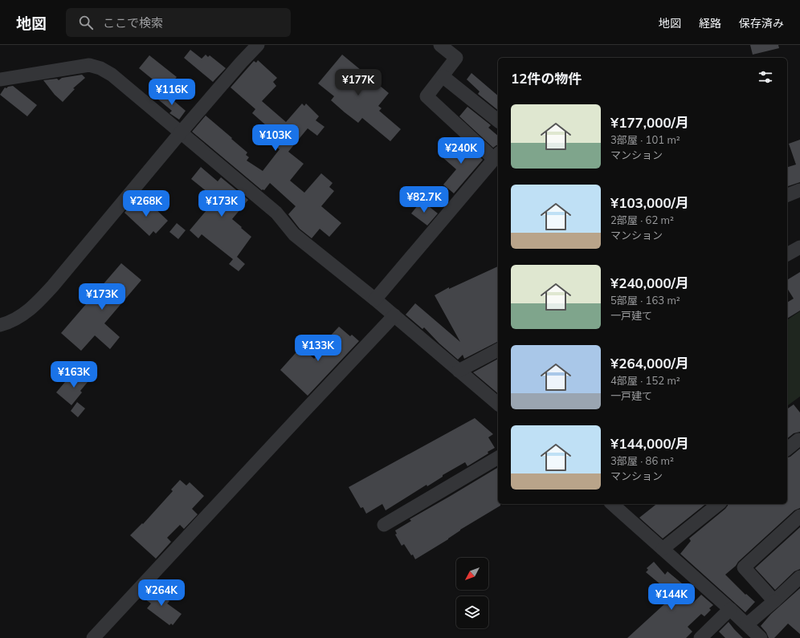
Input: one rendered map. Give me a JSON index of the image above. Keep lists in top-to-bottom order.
{
  "north": "bottom left",
  "page": {
    "header": "地図",
    "search": "ここで検索",
    "nav": ["地図", "経路", "保存済み"],
    "heading": "12件の物件",
    "price": [
      "¥177K",
      "¥116K",
      "¥103K",
      "¥240K",
      "¥82.7K",
      "¥268K",
      "¥173K",
      "¥173K",
      "¥133K",
      "¥163K",
      "¥264K",
      "¥144K"
    ],
    "list": [
      {
        "name": "¥177,000/月",
        "note": "3部屋 · 101 m² · マンション"
      },
      {
        "name": "¥103,000/月",
        "note": "2部屋 · 62 m² · マンション"
      },
      {
        "name": "¥240,000/月",
        "note": "5部屋 · 163 m² · 一戸建て"
      },
      {
        "name": "¥264,000/月",
        "note": "4部屋 · 152 m² · 一戸建て"
      },
      {
        "name": "¥144,000/月",
        "note": "3部屋 · 86 m² · マンション"
      }
    ]
  }
}
